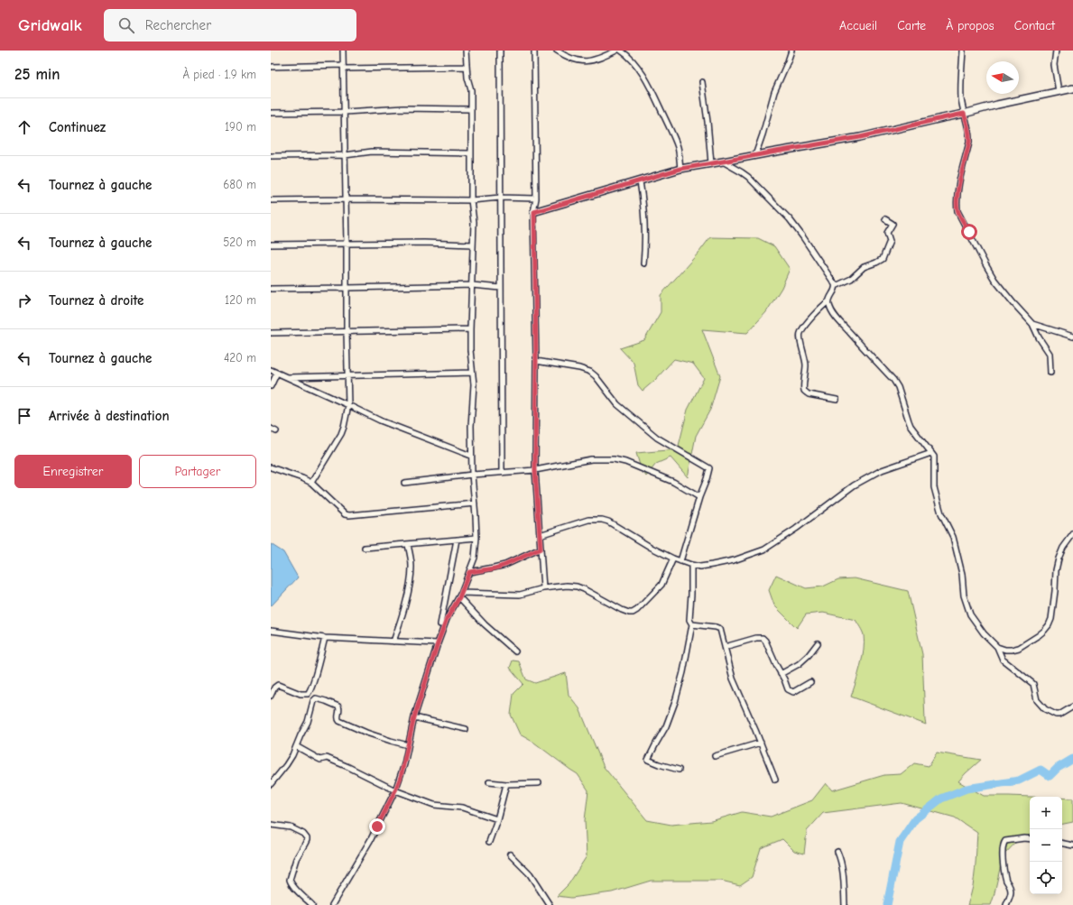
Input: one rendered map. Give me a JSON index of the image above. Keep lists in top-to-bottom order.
{
  "north": "left",
  "page": {
    "header": "Gridwalk",
    "search": "Rechercher",
    "nav": [
      "Accueil",
      "Carte",
      "À propos",
      "Contact"
    ],
    "heading": ["25 min", "À pied · 1.9 km"],
    "list": [
      ["Continuez", "190 m"],
      ["Tournez à gauche", "680 m"],
      ["Tournez à gauche", "520 m"],
      ["Tournez à droite", "120 m"],
      ["Tournez à gauche", "420 m"],
      "Arrivée à destination"
    ],
    "buttons": ["Enregistrer", "Partager"],
    "map_buttons": ["+", "−"]
  }
}
